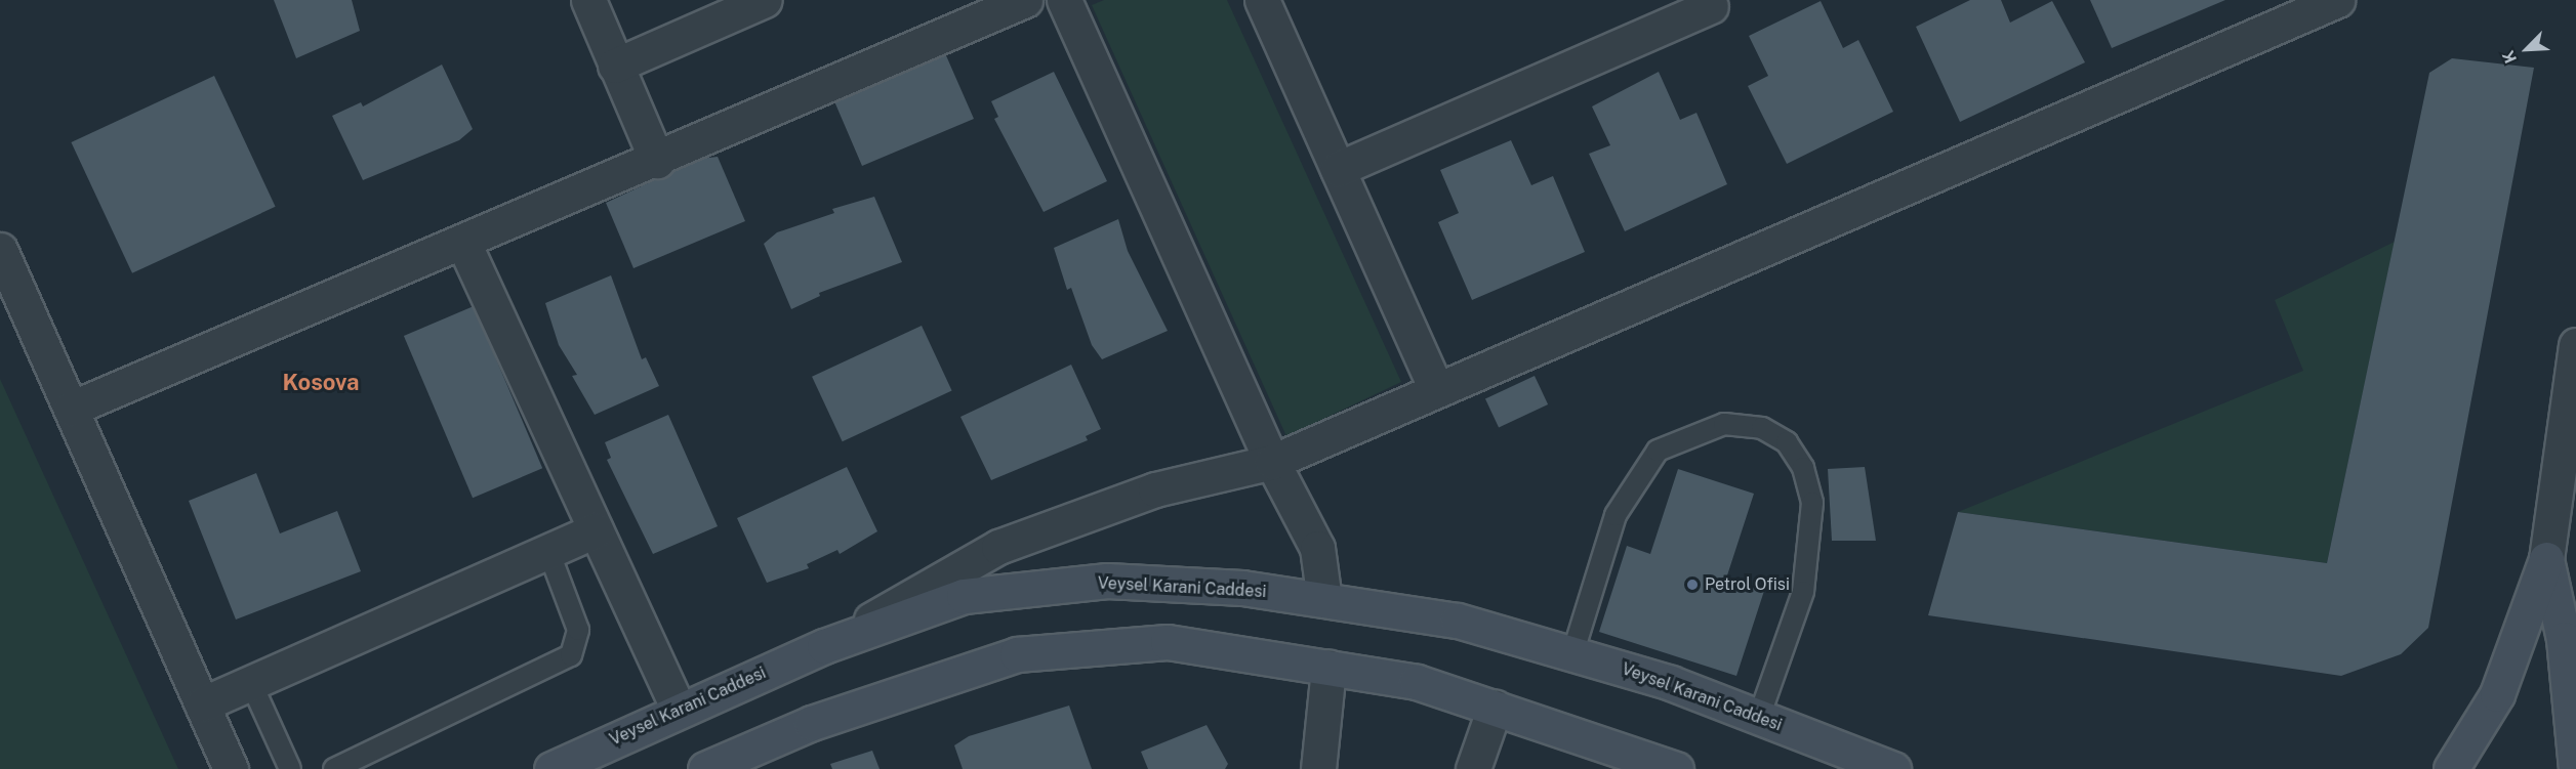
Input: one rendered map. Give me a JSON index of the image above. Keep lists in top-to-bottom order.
{
  "streets": {
    "main road": ["Veysel Karani Caddesi"]
  },
  "districts": ["Kosova"],
  "places": ["Petrol Ofisi"],
  "north": "bottom left"
}
